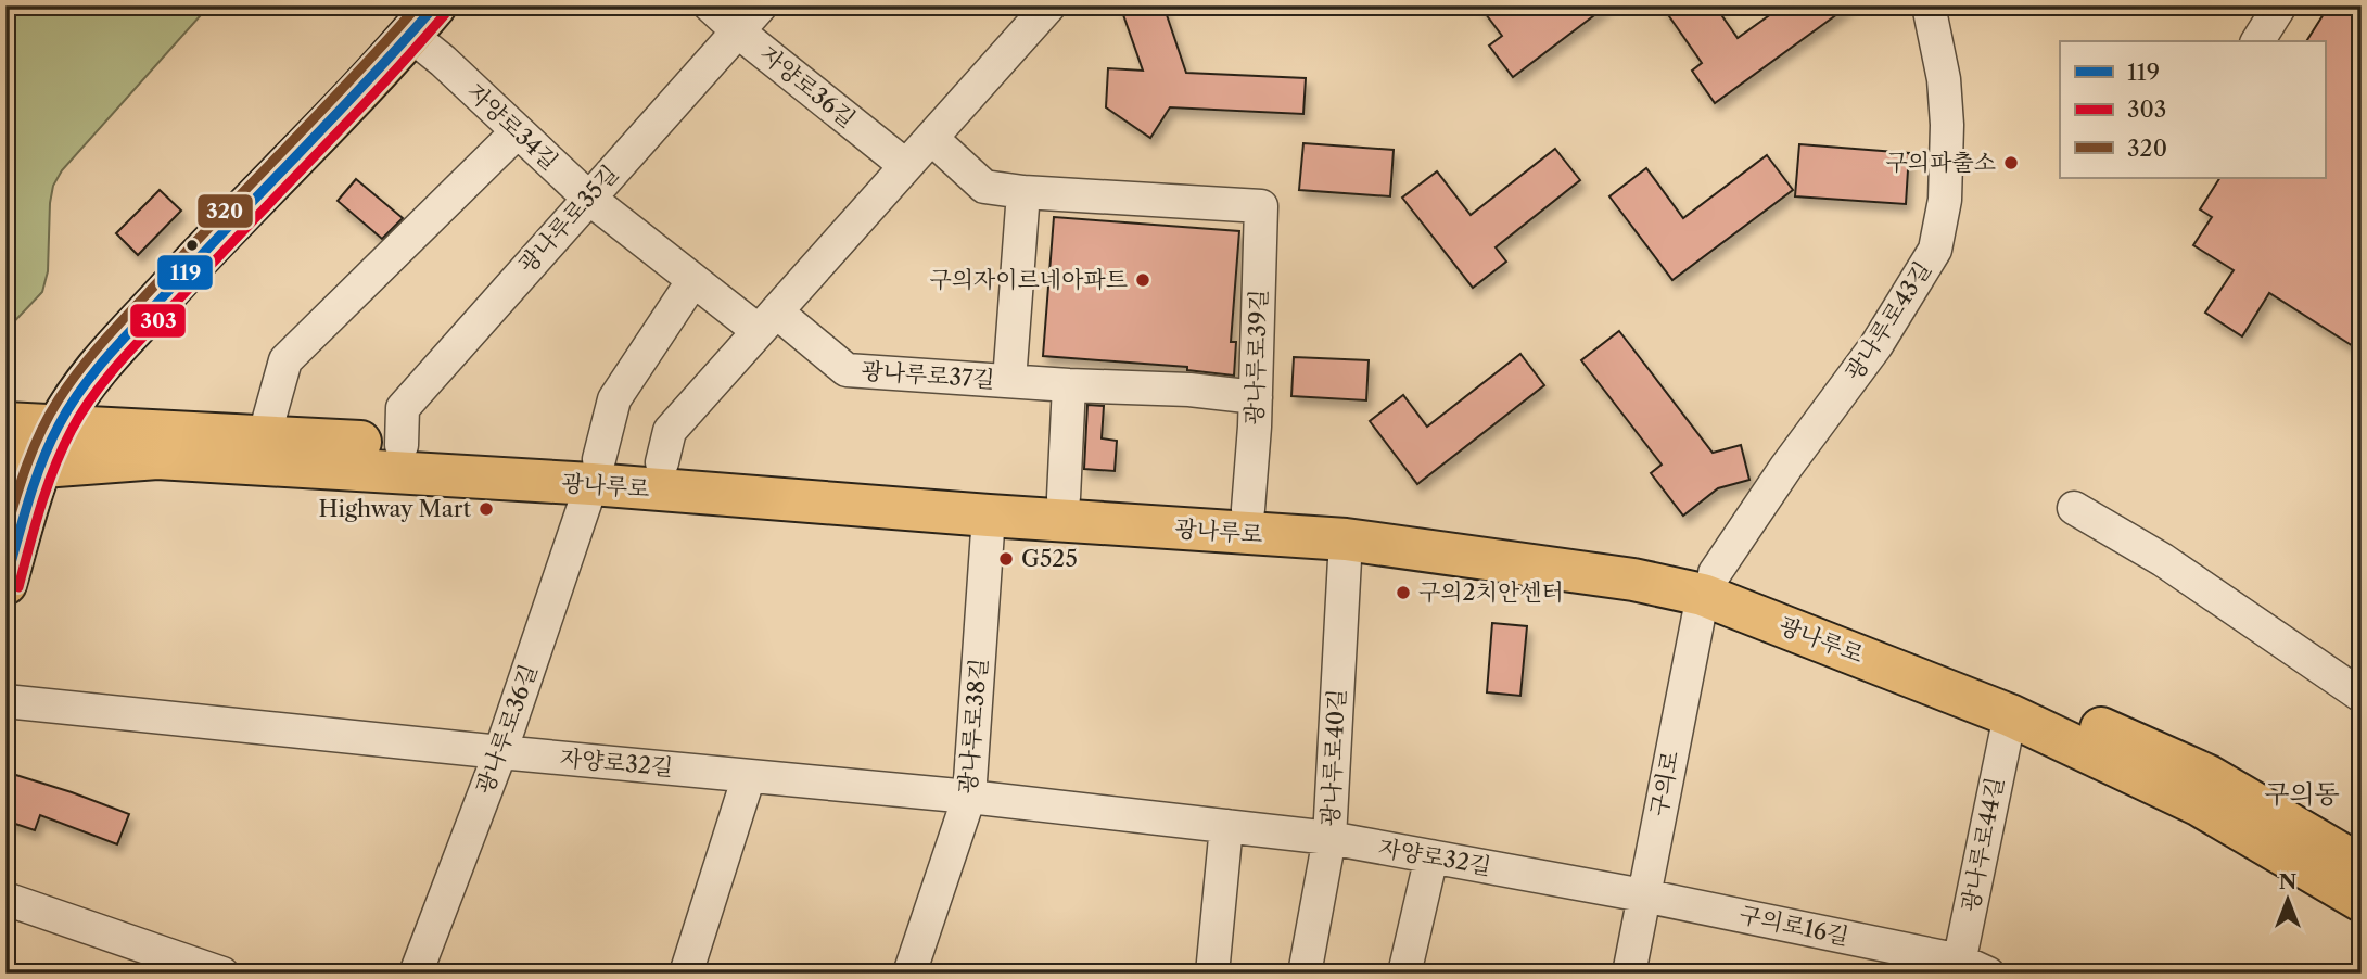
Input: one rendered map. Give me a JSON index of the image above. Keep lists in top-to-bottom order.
{
  "streets": {
    "main road": ["광나루로"],
    "street": [
      "자양로36길",
      "자양로34길",
      "광나루로35길",
      "광나루로43길",
      "광나루로39길",
      "광나루로37길",
      "광나루로38길",
      "광나루로36길",
      "광나루로40길",
      "자양로32길",
      "구의로",
      "광나루로44길",
      "구의로16길"
    ]
  },
  "crossings": [
    ["자양로36길", "광나루로35길"],
    ["자양로34길", "광나루로35길"],
    ["자양로34길", "광나루로37길"],
    ["자양로34길", "광나루로"],
    ["광나루로35길", "광나루로"],
    ["광나루로43길", "광나루로"],
    ["광나루로43길", "구의로"],
    ["광나루로39길", "광나루로37길"],
    ["광나루로39길", "광나루로"],
    ["광나루로", "광나루로38길"],
    ["광나루로", "광나루로36길"],
    ["광나루로", "광나루로40길"],
    ["광나루로", "구의로"],
    ["광나루로", "광나루로44길"],
    ["광나루로38길", "자양로32길"],
    ["광나루로36길", "자양로32길"],
    ["광나루로40길", "자양로32길"],
    ["자양로32길", "구의로"],
    ["자양로32길", "구의로16길"],
    ["구의로", "구의로16길"],
    ["광나루로44길", "구의로16길"]
  ],
  "districts": ["구의동"],
  "places": [
    "구의파출소",
    "구의자이르네아파트",
    "Highway Mart",
    "G525",
    "구의2치안센터"
  ],
  "lines": ["transit line 119", "transit line 320", "transit line 303"],
  "legend": ["119", "303", "320"],
  "north": "top"
}
